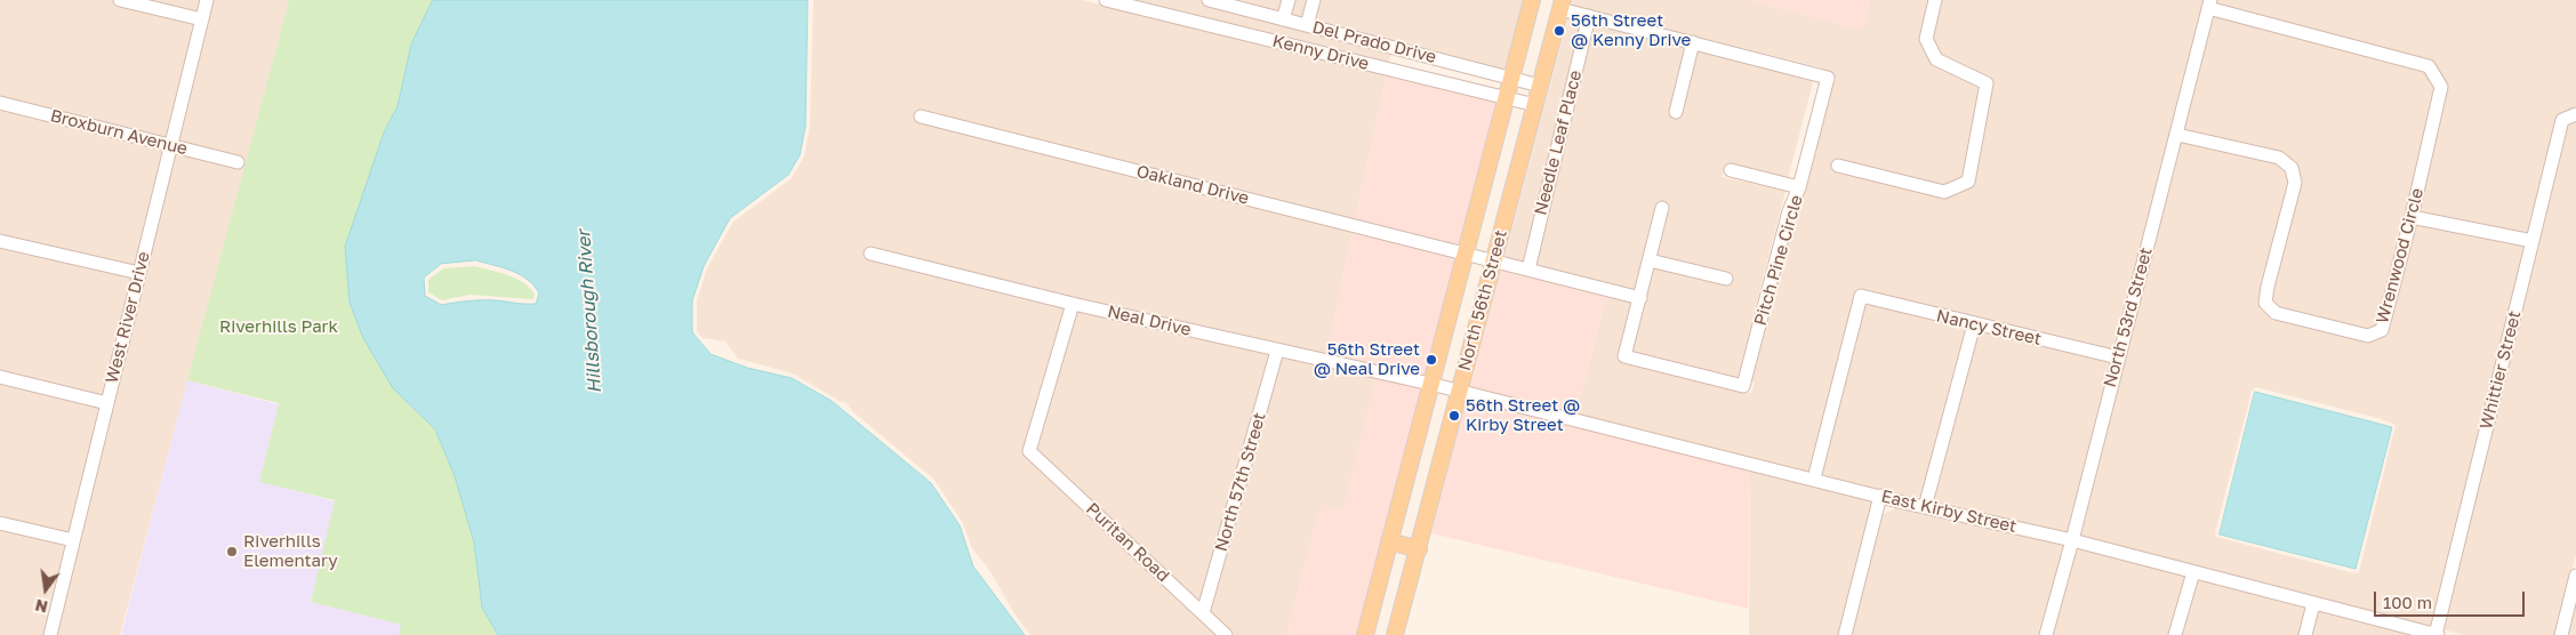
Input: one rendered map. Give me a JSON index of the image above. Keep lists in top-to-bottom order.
{
  "streets": {
    "main road": ["North 56th Street"],
    "street": [
      "Del Prado Drive",
      "Kenny Drive",
      "Broxburn Avenue",
      "Needle Leaf Place",
      "Oakland Drive",
      "Wrenwood Circle",
      "Pitch Pine Circle",
      "West River Drive",
      "North 53rd Street",
      "Neal Drive",
      "Nancy Street",
      "Whittier Street",
      "North 57th Street",
      "East Kirby Street",
      "Puritan Road"
    ]
  },
  "crossings": [
    ["Del Prado Drive", "North 56th Street"],
    ["Kenny Drive", "North 56th Street"],
    ["Broxburn Avenue", "West River Drive"],
    ["Needle Leaf Place", "Pitch Pine Circle"],
    ["Oakland Drive", "North 56th Street"],
    ["Wrenwood Circle", "North 53rd Street"],
    ["Pitch Pine Circle", "North 56th Street"],
    ["North 56th Street", "Neal Drive"],
    ["North 56th Street", "East Kirby Street"],
    ["North 53rd Street", "Nancy Street"],
    ["North 53rd Street", "East Kirby Street"],
    ["Neal Drive", "North 57th Street"],
    ["Neal Drive", "East Kirby Street"],
    ["Neal Drive", "Puritan Road"],
    ["Nancy Street", "East Kirby Street"],
    ["Whittier Street", "East Kirby Street"],
    ["North 57th Street", "Puritan Road"]
  ],
  "water": ["Hillsborough River"],
  "parks": ["Riverhills Park"],
  "places": [
    "56th Street @ Kenny Drive",
    "56th Street @ Neal Drive",
    "56th Street @ Kirby Street",
    "Riverhills Elementary"
  ],
  "scale_bar": "100 m",
  "north": "bottom"
}
